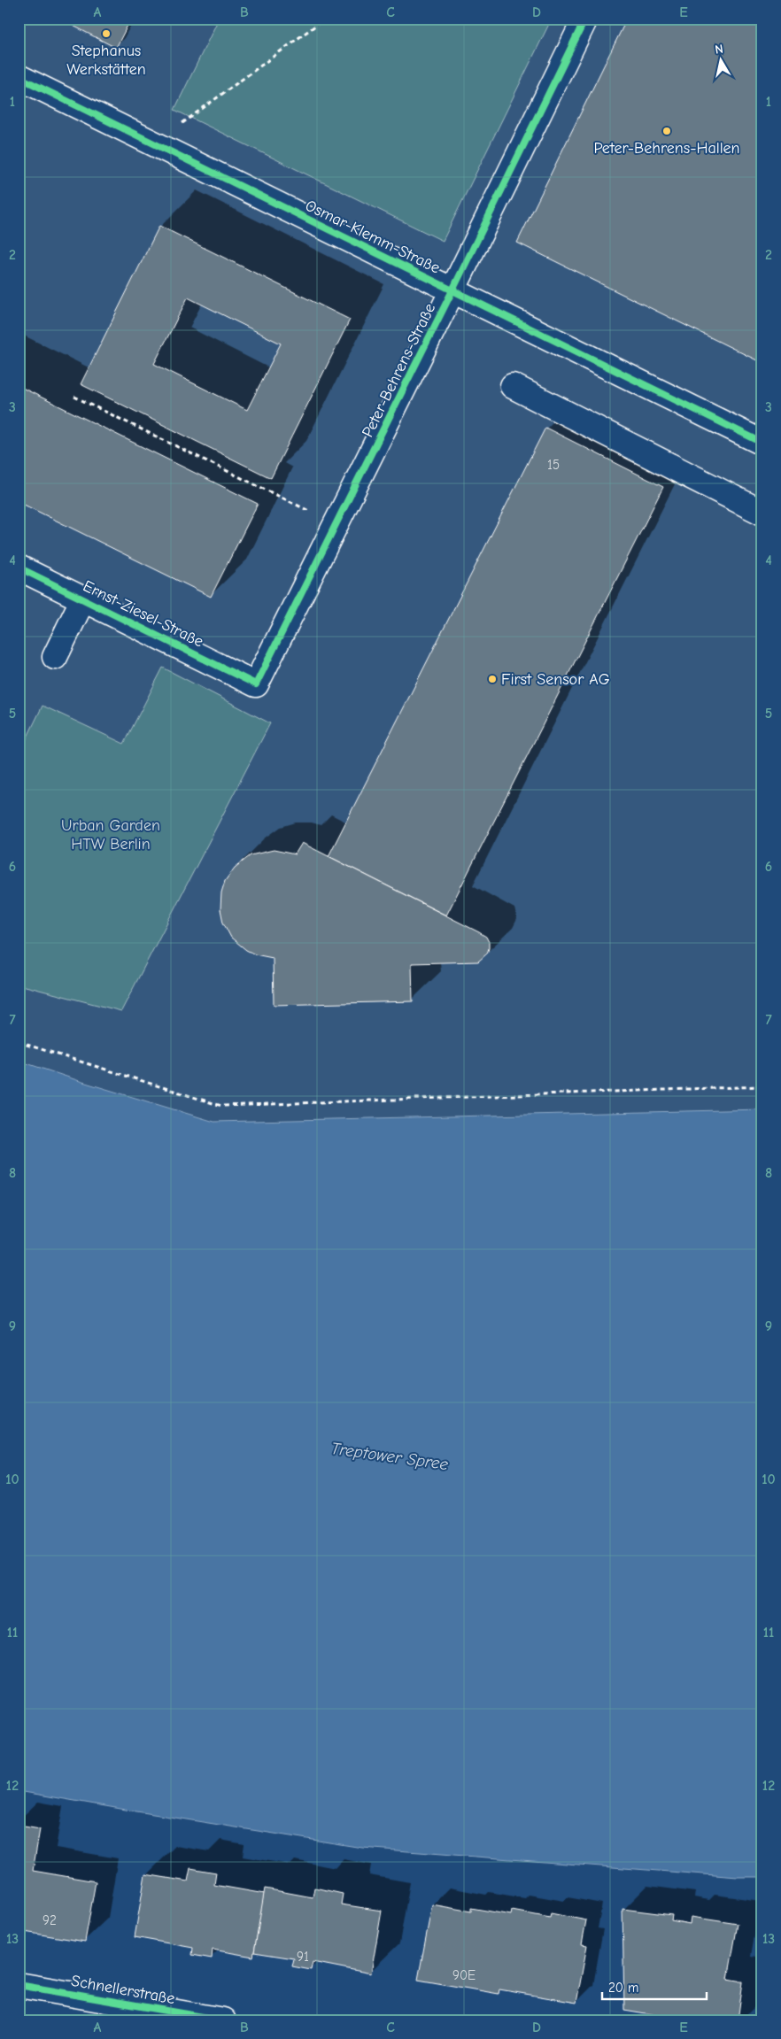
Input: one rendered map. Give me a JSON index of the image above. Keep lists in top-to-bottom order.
{
  "streets": {
    "street": [
      "Osmar-Klemm-Straße",
      "Peter-Behrens-Straße",
      "Ernst-Ziesel-Straße",
      "Schnellerstraße"
    ]
  },
  "crossings": [
    ["Osmar-Klemm-Straße", "Peter-Behrens-Straße"],
    ["Peter-Behrens-Straße", "Ernst-Ziesel-Straße"]
  ],
  "water": ["Treptower Spree"],
  "parks": ["Urban Garden HTW Berlin"],
  "places": ["Stephanus Werkstätten", "Peter-Behrens-Hallen", "First Sensor AG"],
  "house_numbers": [
    "15",
    "92",
    "91",
    "90E"
  ],
  "scale_bar": "20 m",
  "north": "top",
  "grid": {
    "columns": [
      "A",
      "B",
      "C",
      "D",
      "E"
    ],
    "rows": [
      "1",
      "2",
      "3",
      "4",
      "5",
      "6",
      "7",
      "8",
      "9",
      "10",
      "11",
      "12",
      "13"
    ]
  }
}
